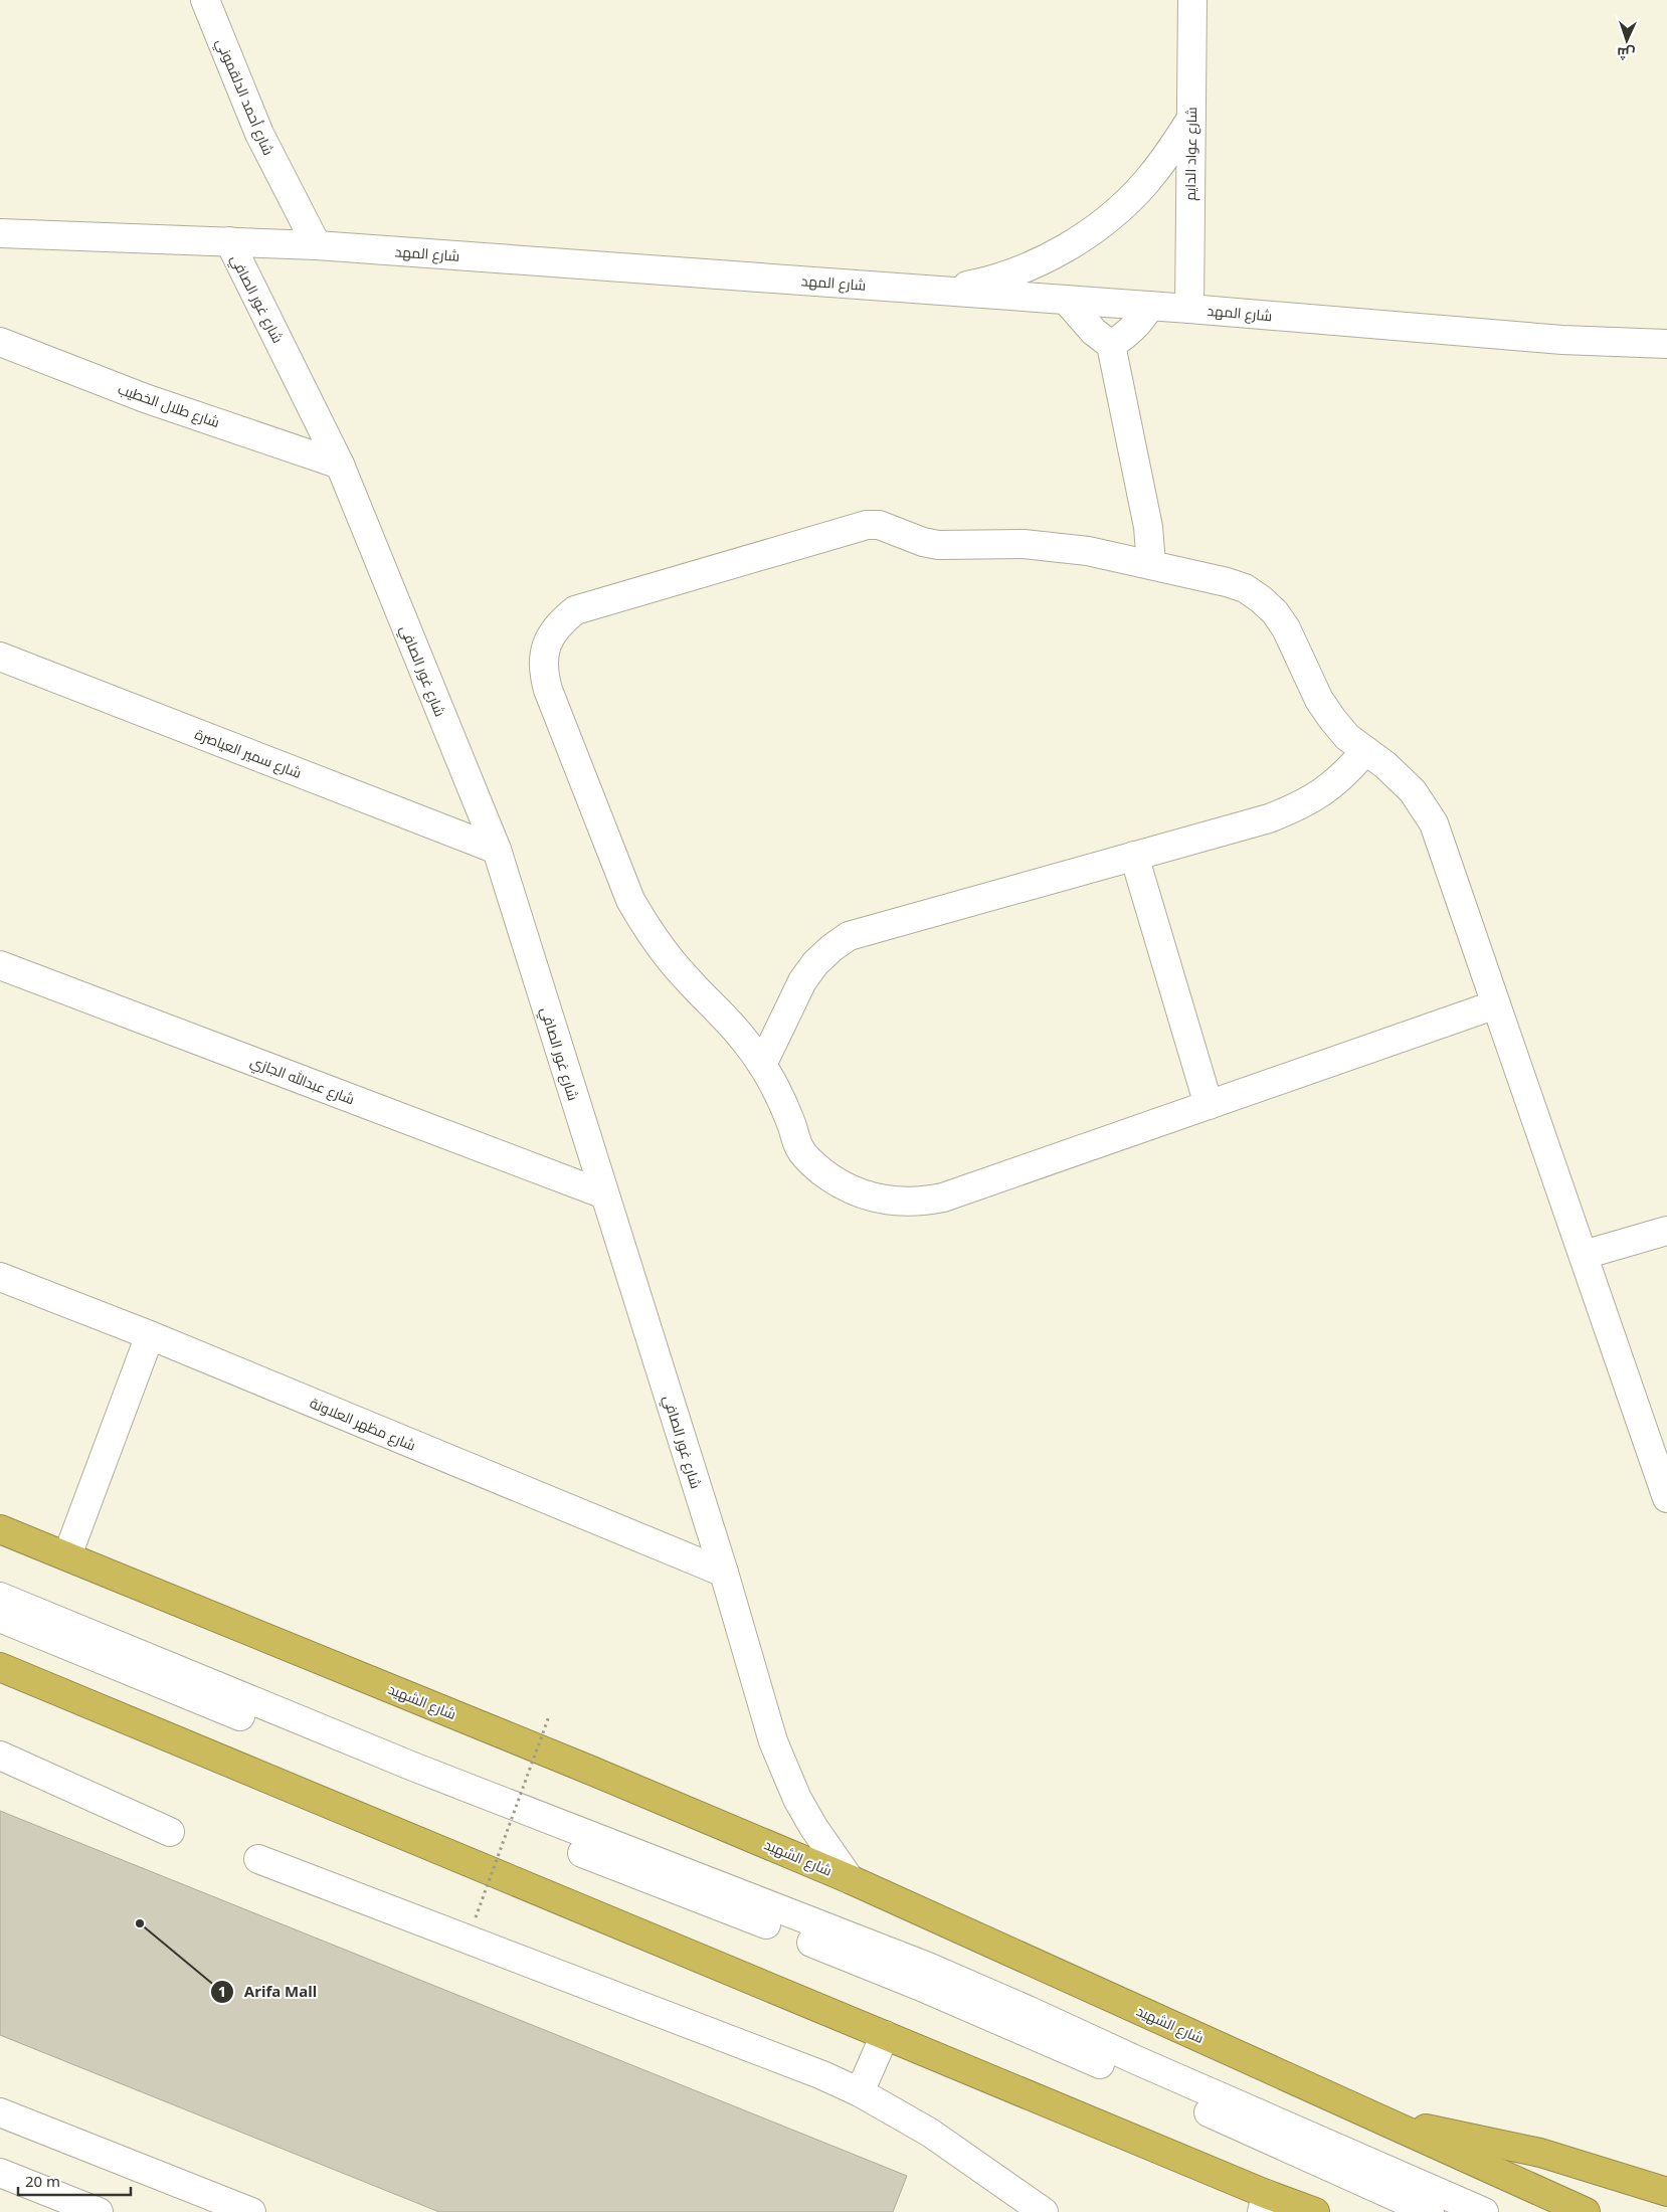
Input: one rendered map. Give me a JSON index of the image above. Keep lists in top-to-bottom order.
{
  "streets": {
    "highway": ["شارع الشهيد"],
    "street": [
      "شارع أحمد الدلقموني",
      "شارع عواد الدايم",
      "شارع المهد",
      "شارع غور الصافي",
      "شارع طلال الخطيب",
      "شارع سمير العياصرة",
      "شارع عبدالله الجازي",
      "شارع مظهر العلاونة"
    ]
  },
  "crossings": [
    ["شارع أحمد الدلقموني", "شارع المهد"],
    ["شارع عواد الدايم", "شارع المهد"],
    ["شارع المهد", "شارع غور الصافي"],
    ["شارع غور الصافي", "شارع طلال الخطيب"],
    ["شارع غور الصافي", "شارع سمير العياصرة"],
    ["شارع غور الصافي", "شارع عبدالله الجازي"],
    ["شارع غور الصافي", "شارع مظهر العلاونة"],
    ["شارع غور الصافي", "شارع الشهيد"]
  ],
  "places": ["Arifa Mall"],
  "scale_bar": "20 m",
  "north": "bottom"
}
